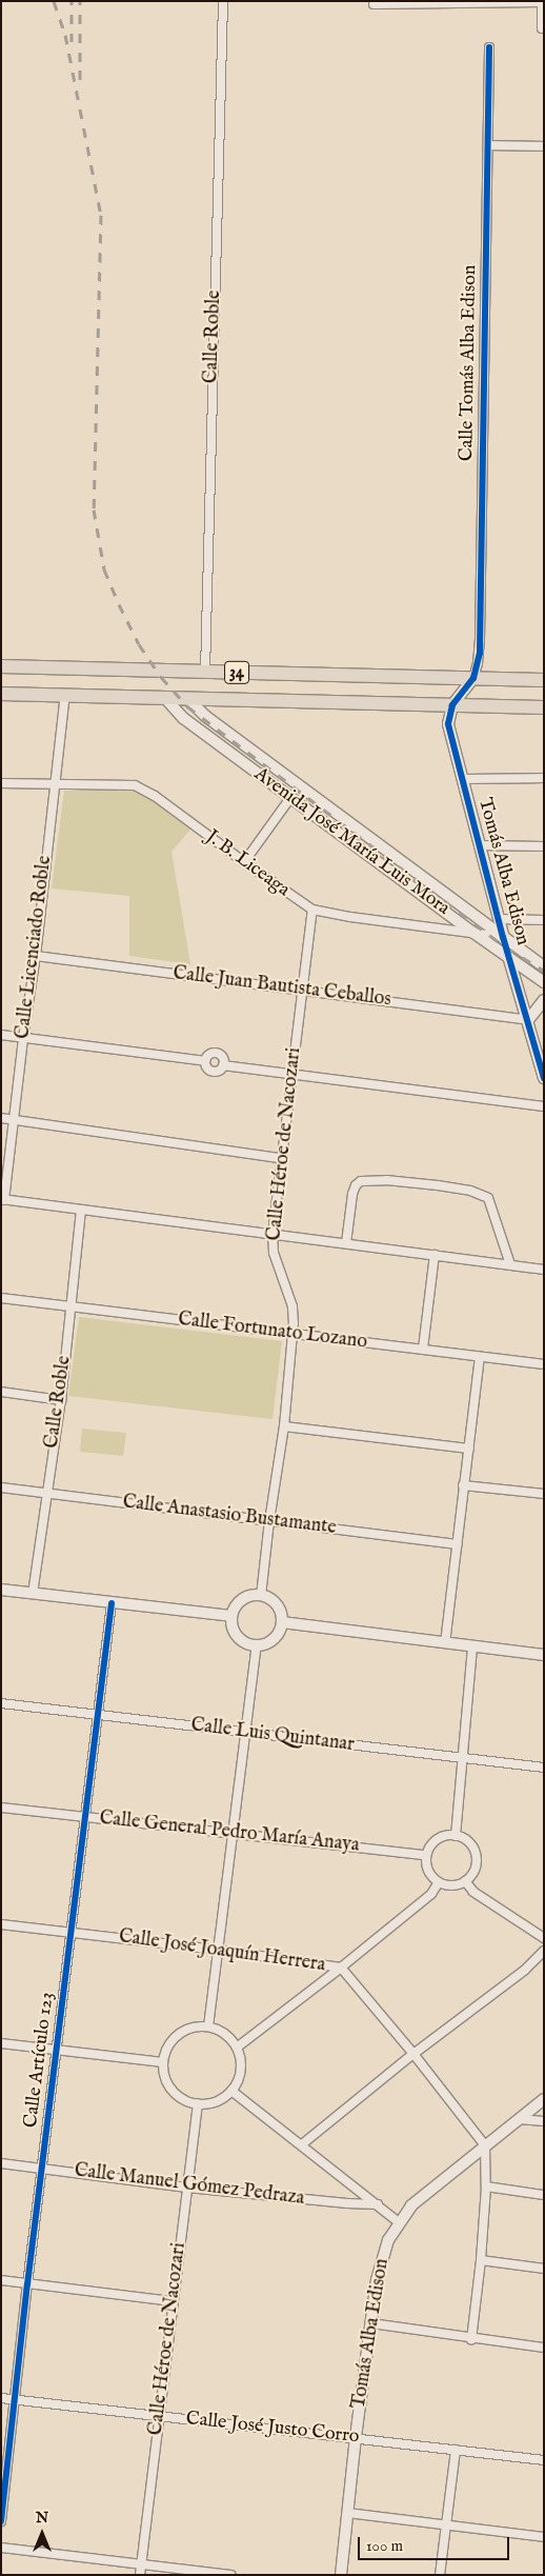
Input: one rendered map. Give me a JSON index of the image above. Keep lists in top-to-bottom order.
{
  "streets": {
    "main road": ["34"],
    "street": [
      "Calle Roble",
      "Calle Tomás Alba Edison",
      "Avenida José María Luis Mora",
      "J. B. Liceaga",
      "Tomás Alba Edison",
      "Calle Licenciado Roble",
      "Calle Juan Bautista Ceballos",
      "Calle Héroe de Nacozari",
      "Calle Fortunato Lozano",
      "Calle Anastasio Bustamante",
      "Calle Luis Quintanar",
      "Calle General Pedro María Anaya",
      "Calle José Joaquín Herrera",
      "Calle Artículo 123",
      "Calle Manuel Gómez Pedraza",
      "Calle José Justo Corro"
    ]
  },
  "crossings": [
    ["Calle Roble", "34"],
    ["Calle Roble", "Calle Fortunato Lozano"],
    ["Calle Roble", "Calle Anastasio Bustamante"],
    ["Calle Tomás Alba Edison", "34"],
    ["34", "Avenida José María Luis Mora"],
    ["34", "Tomás Alba Edison"],
    ["34", "Calle Licenciado Roble"],
    ["Avenida José María Luis Mora", "J. B. Liceaga"],
    ["Avenida José María Luis Mora", "Tomás Alba Edison"],
    ["J. B. Liceaga", "Tomás Alba Edison"],
    ["J. B. Liceaga", "Calle Licenciado Roble"],
    ["J. B. Liceaga", "Calle Héroe de Nacozari"],
    ["Tomás Alba Edison", "Calle Juan Bautista Ceballos"],
    ["Tomás Alba Edison", "Calle José Joaquín Herrera"],
    ["Tomás Alba Edison", "Calle José Justo Corro"],
    ["Calle Licenciado Roble", "Calle Juan Bautista Ceballos"],
    ["Calle Juan Bautista Ceballos", "Calle Héroe de Nacozari"],
    ["Calle Héroe de Nacozari", "Calle Fortunato Lozano"],
    ["Calle Héroe de Nacozari", "Calle Anastasio Bustamante"],
    ["Calle Héroe de Nacozari", "Calle Manuel Gómez Pedraza"],
    ["Calle Héroe de Nacozari", "Calle José Justo Corro"],
    ["Calle Luis Quintanar", "Calle Artículo 123"],
    ["Calle General Pedro María Anaya", "Calle Artículo 123"],
    ["Calle José Joaquín Herrera", "Calle Artículo 123"],
    ["Calle Artículo 123", "Calle Manuel Gómez Pedraza"],
    ["Calle Artículo 123", "Calle José Justo Corro"]
  ],
  "scale_bar": "100 m",
  "north": "top"
}
